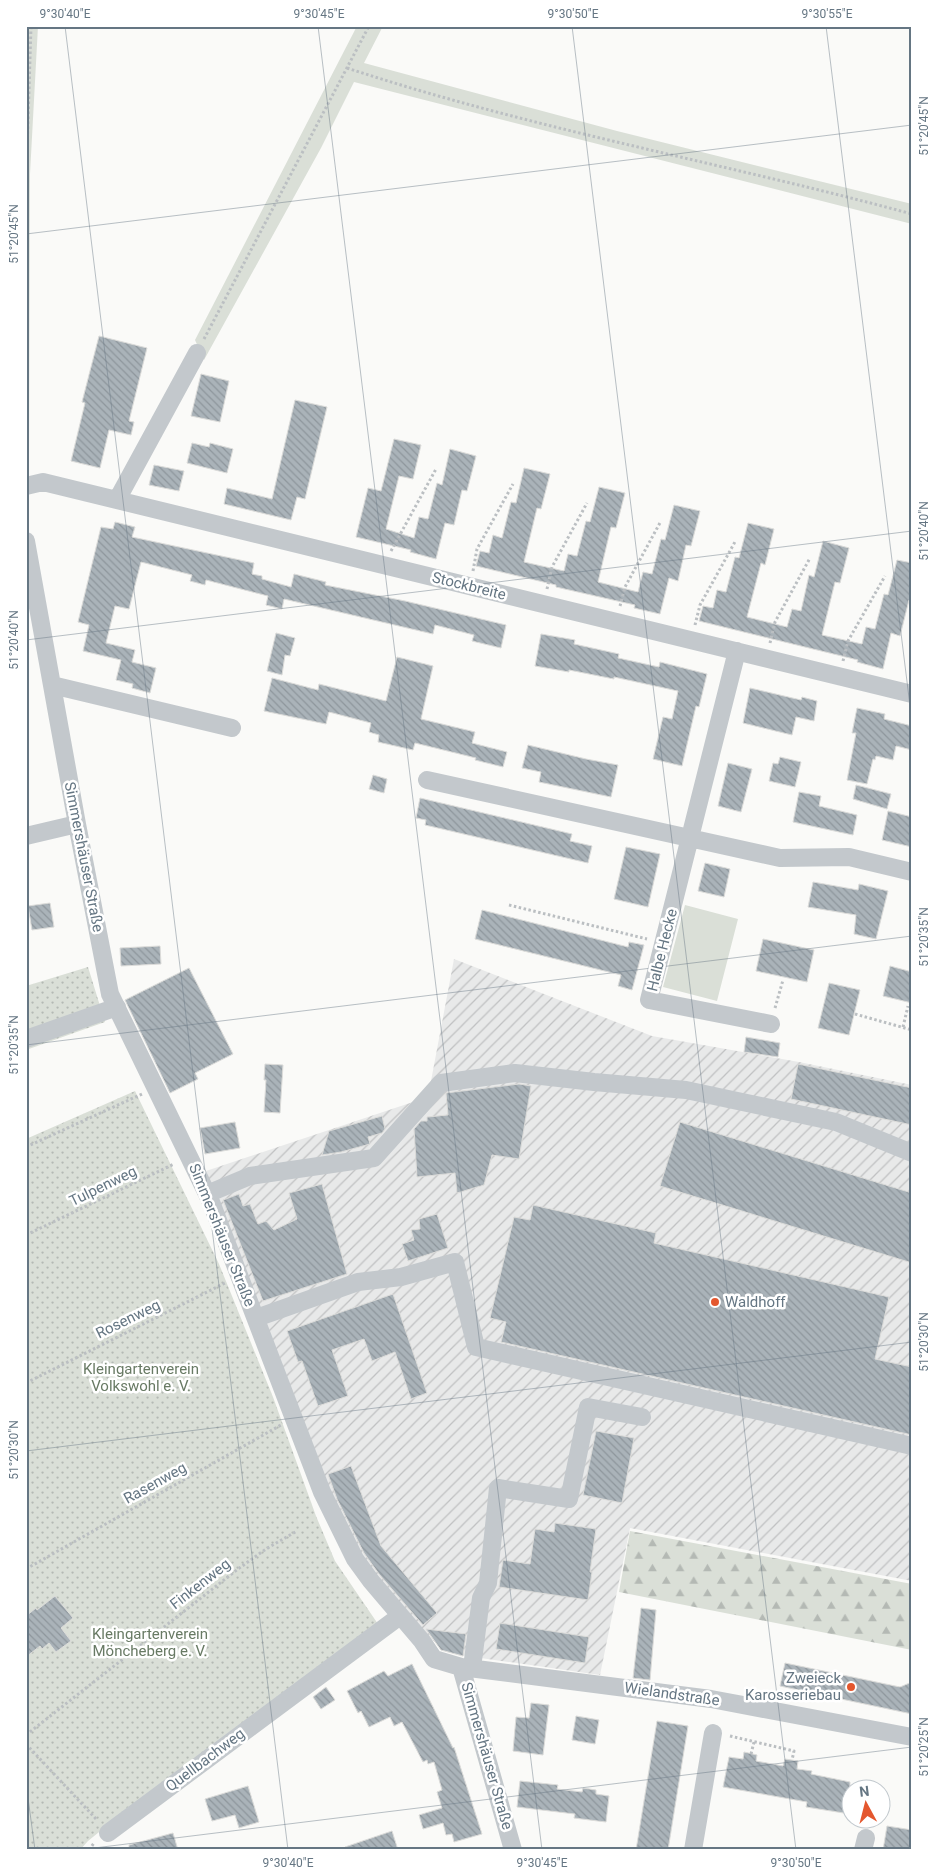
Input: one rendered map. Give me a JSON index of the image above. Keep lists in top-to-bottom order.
{
  "streets": {
    "street": [
      "Stockbreite",
      "Simmershäuser Straße",
      "Halbe Hecke",
      "Wielandstraße",
      "Quellbachweg"
    ],
    "path": [
      "Tulpenweg",
      "Rosenweg",
      "Rasenweg",
      "Finkenweg"
    ]
  },
  "crossings": [
    ["Stockbreite", "Halbe Hecke"],
    ["Simmershäuser Straße", "Tulpenweg"],
    ["Simmershäuser Straße", "Rosenweg"],
    ["Simmershäuser Straße", "Rasenweg"],
    ["Simmershäuser Straße", "Wielandstraße"],
    ["Simmershäuser Straße", "Quellbachweg"]
  ],
  "parks": ["Kleingartenverein Volkswohl e. V.", "Kleingartenverein Möncheberg e. V."],
  "places": ["Waldhoff", "Zweieck Karosseriebau"],
  "north": "top",
  "coordinates": [
    "9°30'40\"E",
    "9°30'45\"E",
    "9°30'50\"E",
    "9°30'55\"E",
    "51°20'45\"N",
    "51°20'40\"N",
    "51°20'35\"N",
    "51°20'30\"N",
    "51°20'25\"N"
  ]
}
